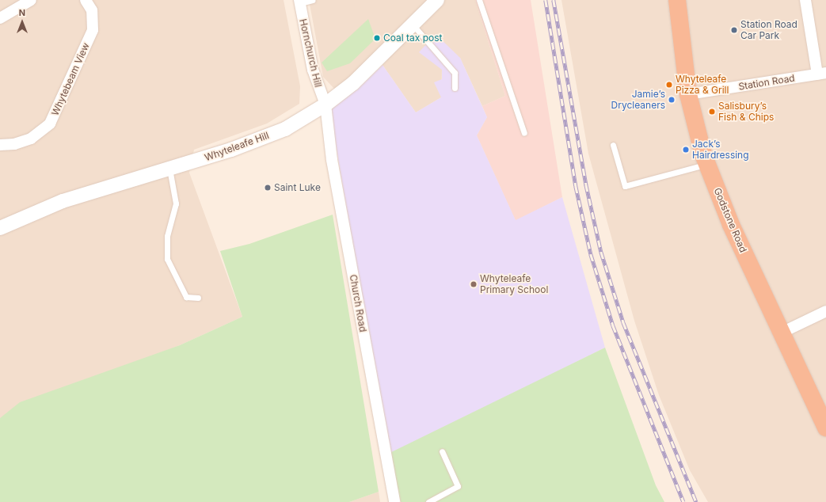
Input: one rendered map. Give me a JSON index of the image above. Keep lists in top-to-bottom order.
{
  "streets": {
    "highway": ["Godstone Road"],
    "street": [
      "Hornchurch Hill",
      "Whytebeam View",
      "Station Road",
      "Whyteleafe Hill",
      "Church Road"
    ]
  },
  "crossings": [
    ["Hornchurch Hill", "Whyteleafe Hill"],
    ["Hornchurch Hill", "Church Road"],
    ["Station Road", "Godstone Road"],
    ["Whyteleafe Hill", "Church Road"]
  ],
  "places": [
    "Station Road Car Park",
    "Coal tax post",
    "Whyteleafe Pizza & Grill",
    "Jamie’s Drycleaners",
    "Salisbury’s Fish & Chips",
    "Jack’s Hairdressing",
    "Saint Luke",
    "Whyteleafe Primary School"
  ],
  "north": "top"
}
